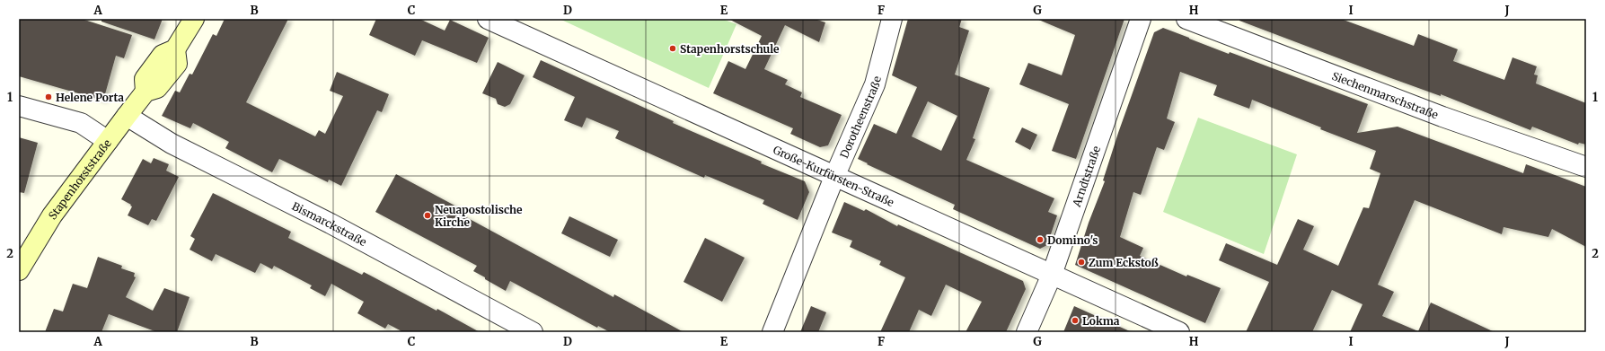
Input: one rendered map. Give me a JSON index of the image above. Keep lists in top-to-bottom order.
{
  "streets": {
    "main road": ["Stapenhorststraße"],
    "street": [
      "Siechenmarschstraße",
      "Dorotheenstraße",
      "Große-Kurfürsten-Straße",
      "Arndtstraße",
      "Bismarckstraße"
    ]
  },
  "crossings": [
    ["Dorotheenstraße", "Große-Kurfürsten-Straße"],
    ["Große-Kurfürsten-Straße", "Arndtstraße"],
    ["Stapenhorststraße", "Bismarckstraße"]
  ],
  "places": [
    "Stapenhorstschule",
    "Helene Porta",
    "Neuapostolische Kirche",
    "Domino's",
    "Zum Eckstoß",
    "Lokma"
  ],
  "grid": {
    "columns": [
      "A",
      "B",
      "C",
      "D",
      "E",
      "F",
      "G",
      "H",
      "I",
      "J"
    ],
    "rows": ["1", "2"]
  }
}
